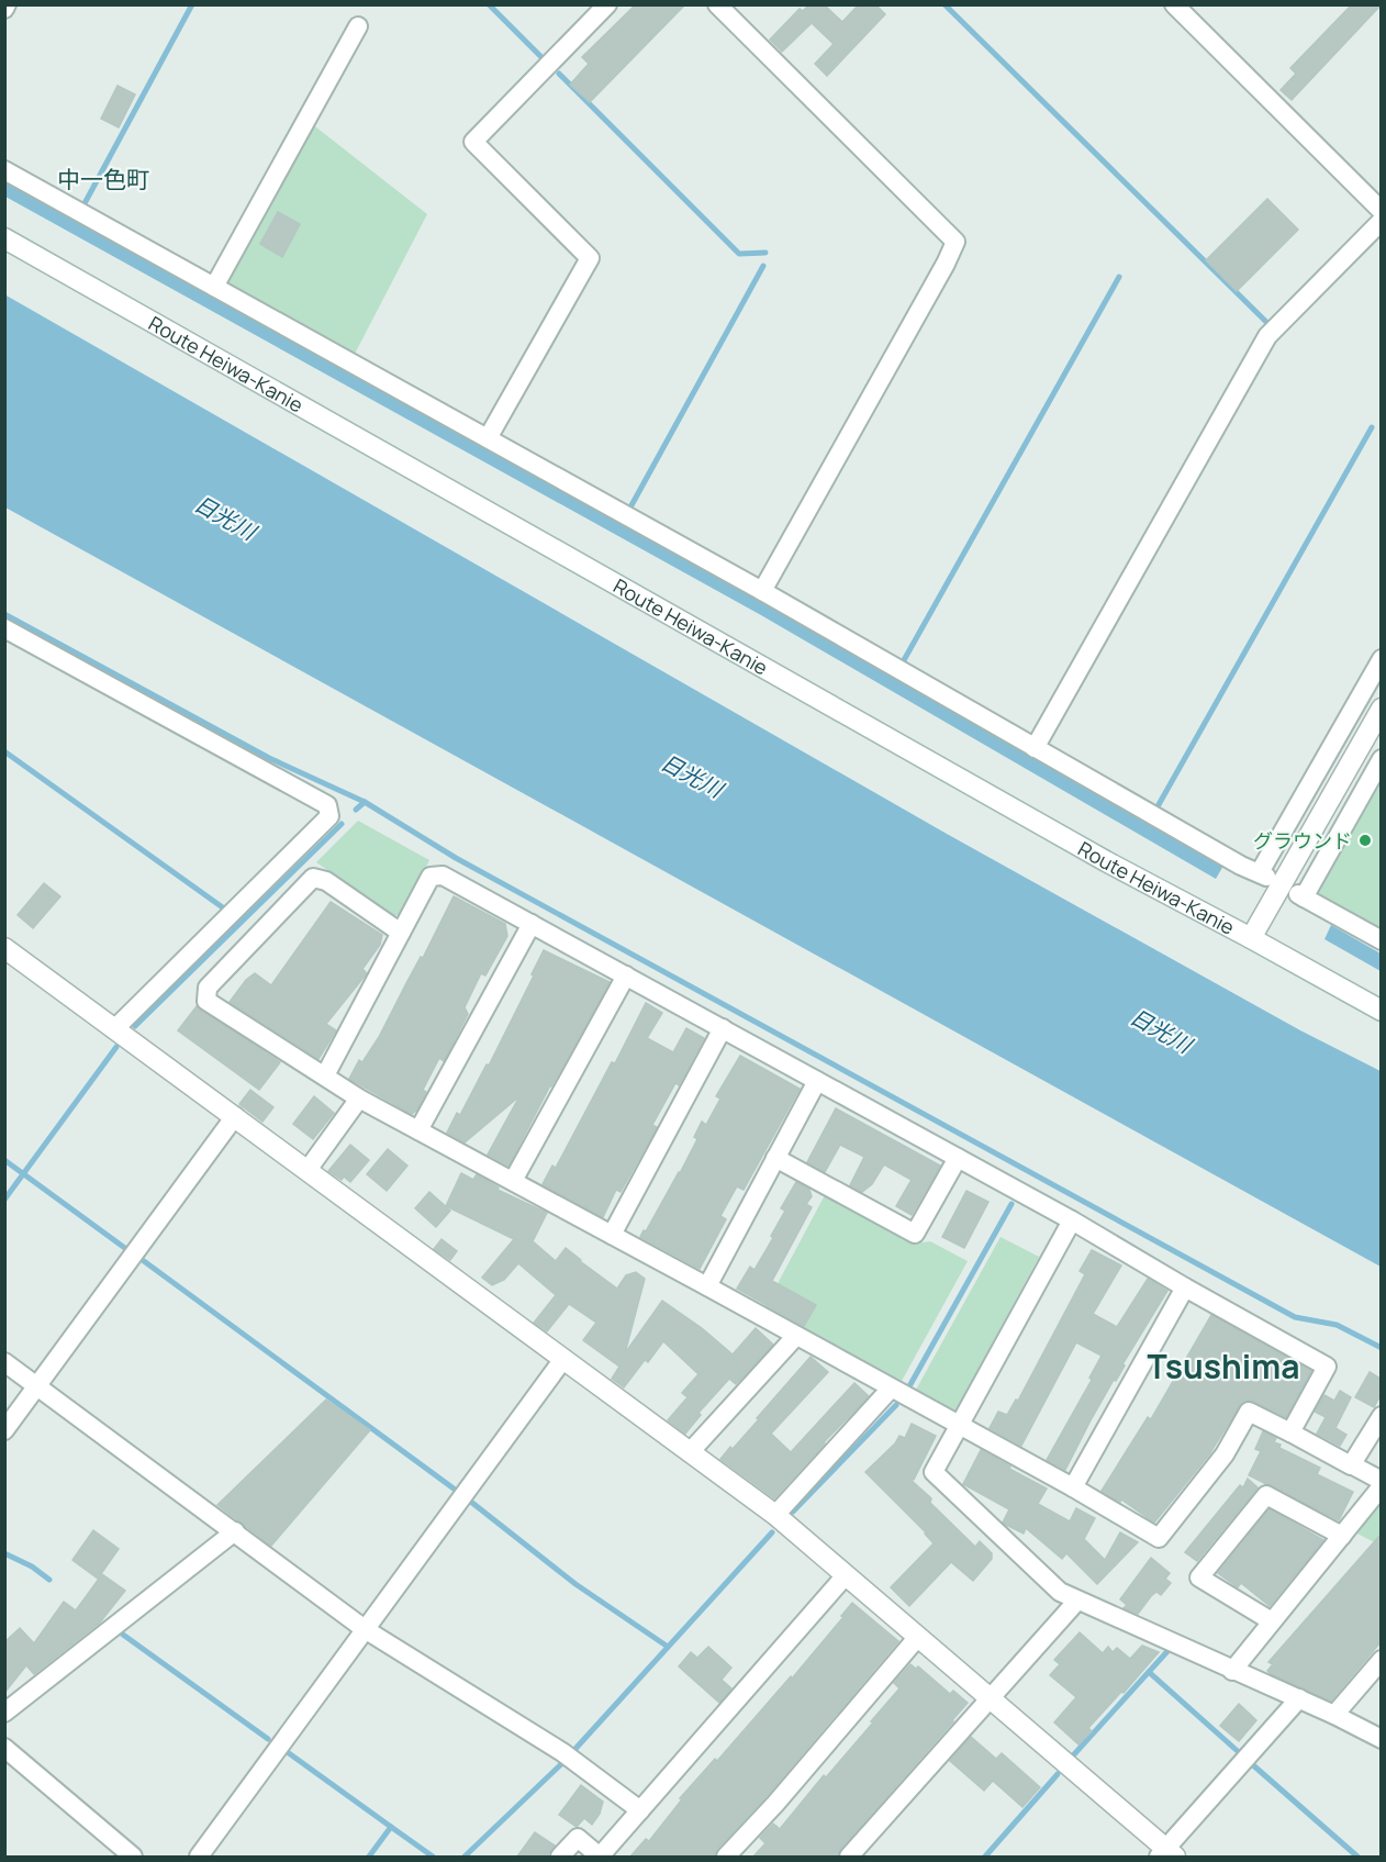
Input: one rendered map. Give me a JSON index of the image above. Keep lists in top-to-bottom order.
{
  "streets": {
    "street": ["Route Heiwa-Kanie"]
  },
  "districts": ["中一色町", "Tsushima"],
  "water": ["日光川"],
  "places": ["グラウンド"]
}
